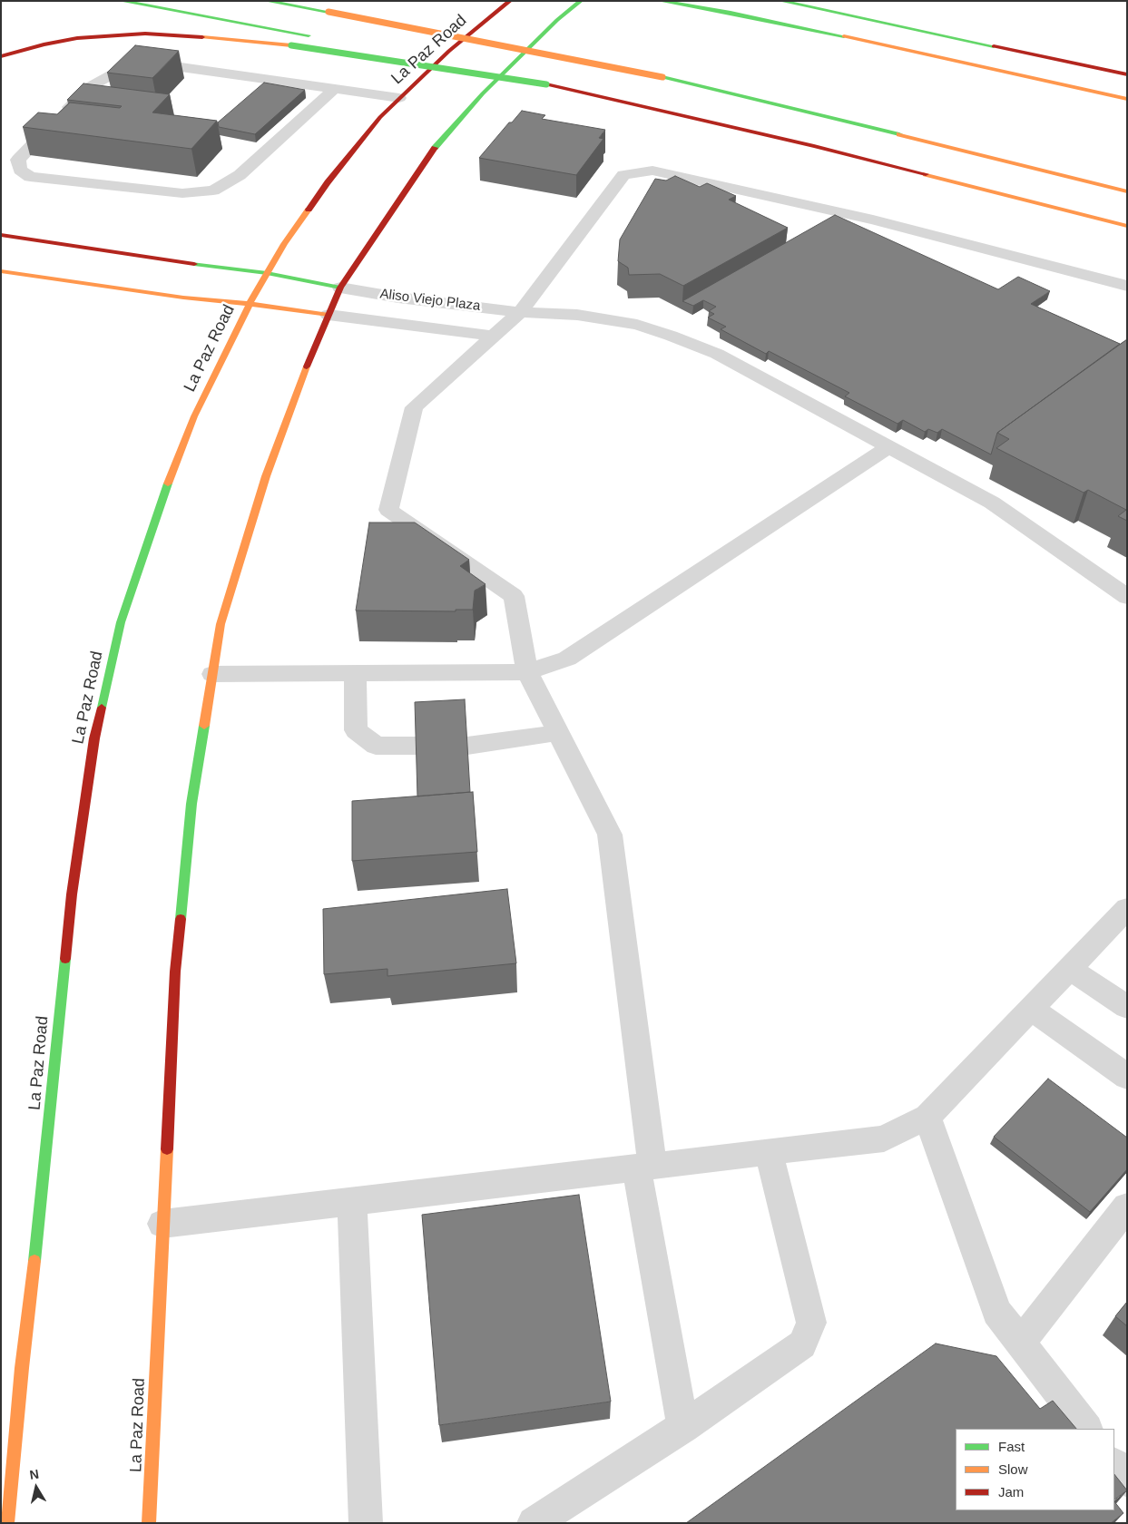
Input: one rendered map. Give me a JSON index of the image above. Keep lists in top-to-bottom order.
{
  "streets": {
    "main road": ["La Paz Road"],
    "lane": ["Aliso Viejo Plaza"]
  },
  "crossings": [
    ["La Paz Road", "Aliso Viejo Plaza"]
  ],
  "legend": ["Fast", "Slow", "Jam"],
  "north": "top"
}
